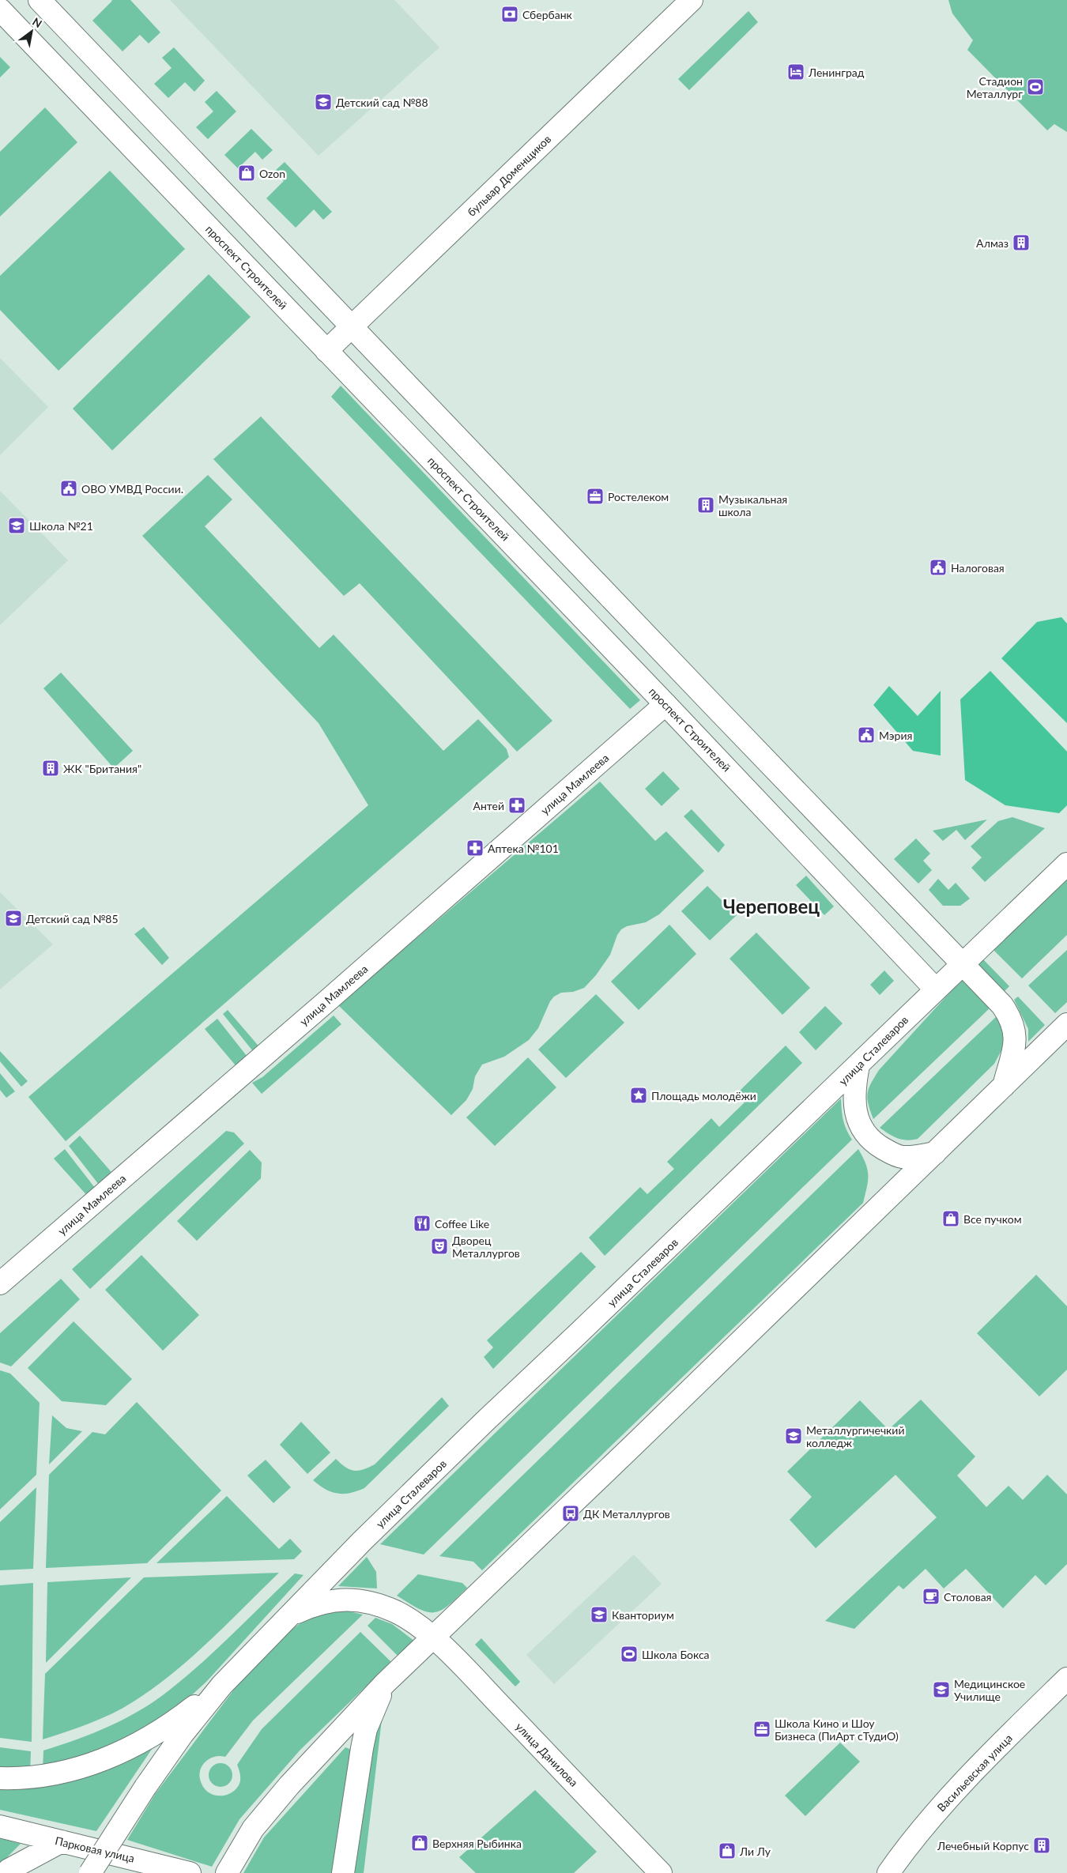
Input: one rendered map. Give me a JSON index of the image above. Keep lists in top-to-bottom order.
{
  "streets": {
    "main road": [
      "бульвар Доменщиков",
      "проспект Строителей",
      "улица Мамлеева",
      "улица Сталеваров",
      "улица Данилова",
      "Васильевская улица",
      "Парковая улица"
    ]
  },
  "crossings": [
    ["бульвар Доменщиков", "проспект Строителей"],
    ["проспект Строителей", "улица Мамлеева"],
    ["проспект Строителей", "улица Сталеваров"],
    ["улица Сталеваров", "улица Данилова"]
  ],
  "districts": ["Череповец"],
  "places": {
    "bank": ["Сбербанк"],
    "hotel": ["Ленинград"],
    "sports": ["Стадион Металлург", "Школа Бокса"],
    "school or university": [
      "Детский сад №88",
      "Школа №21",
      "Детский сад №85",
      "Металлургичечкий колледж",
      "Кванториум",
      "Медицинское Училище"
    ],
    "shop": [
      "Ozon",
      "Все пучком",
      "Верхняя Рыбинка",
      "Ли Лу"
    ],
    "building": [
      "Алмаз",
      "Музыкальная школа",
      "ЖК \"Британия\"",
      "Лечебный Корпус"
    ],
    "public building": ["ОВО УМВД России.", "Налоговая", "Мэрия"],
    "office": ["Ростелеком", "Школа Кино и Шоу Бизнеса (ПиАрт сТудиО)"],
    "pharmacy": ["Антей", "Аптека №101"],
    "place": ["Площадь молодёжи"],
    "restaurant": ["Coffee Like"],
    "theatre": ["Дворец Металлургов"],
    "bus stop": ["ДК Металлургов"],
    "cafe": ["Столовая"]
  },
  "north": "top right"
}
